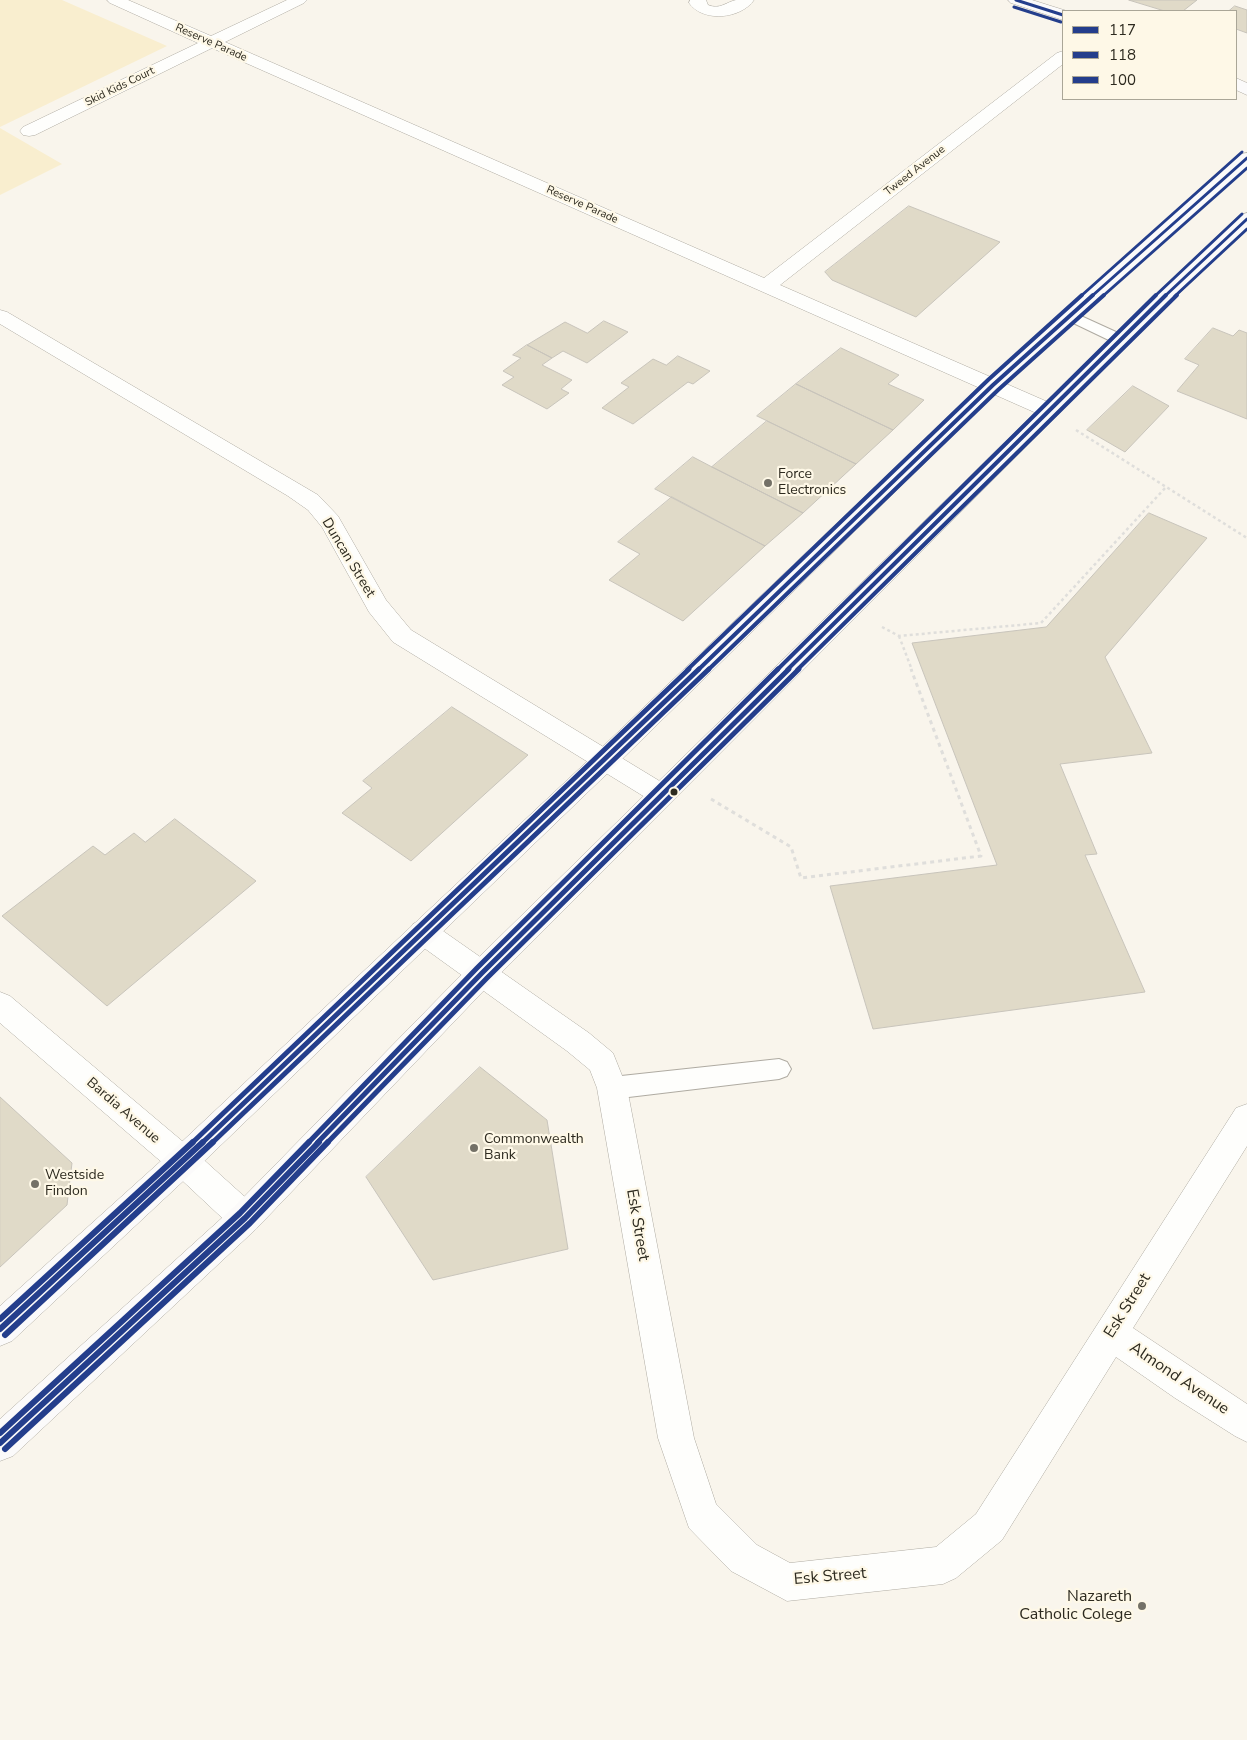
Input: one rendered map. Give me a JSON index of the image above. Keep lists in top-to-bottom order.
{
  "streets": {
    "street": [
      "Reserve Parade",
      "Skid Kids Court",
      "Tweed Avenue",
      "Duncan Street",
      "Bardia Avenue",
      "Esk Street",
      "Almond Avenue"
    ]
  },
  "crossings": [
    ["Reserve Parade", "Skid Kids Court"],
    ["Reserve Parade", "Tweed Avenue"],
    ["Esk Street", "Almond Avenue"]
  ],
  "places": [
    "Force Electronics",
    "Commonwealth Bank",
    "Westside Findon",
    "Nazareth Catholic Colege"
  ],
  "lines": ["transit line 117", "transit line 118", "transit line 100"],
  "legend": ["117", "118", "100"]
}
